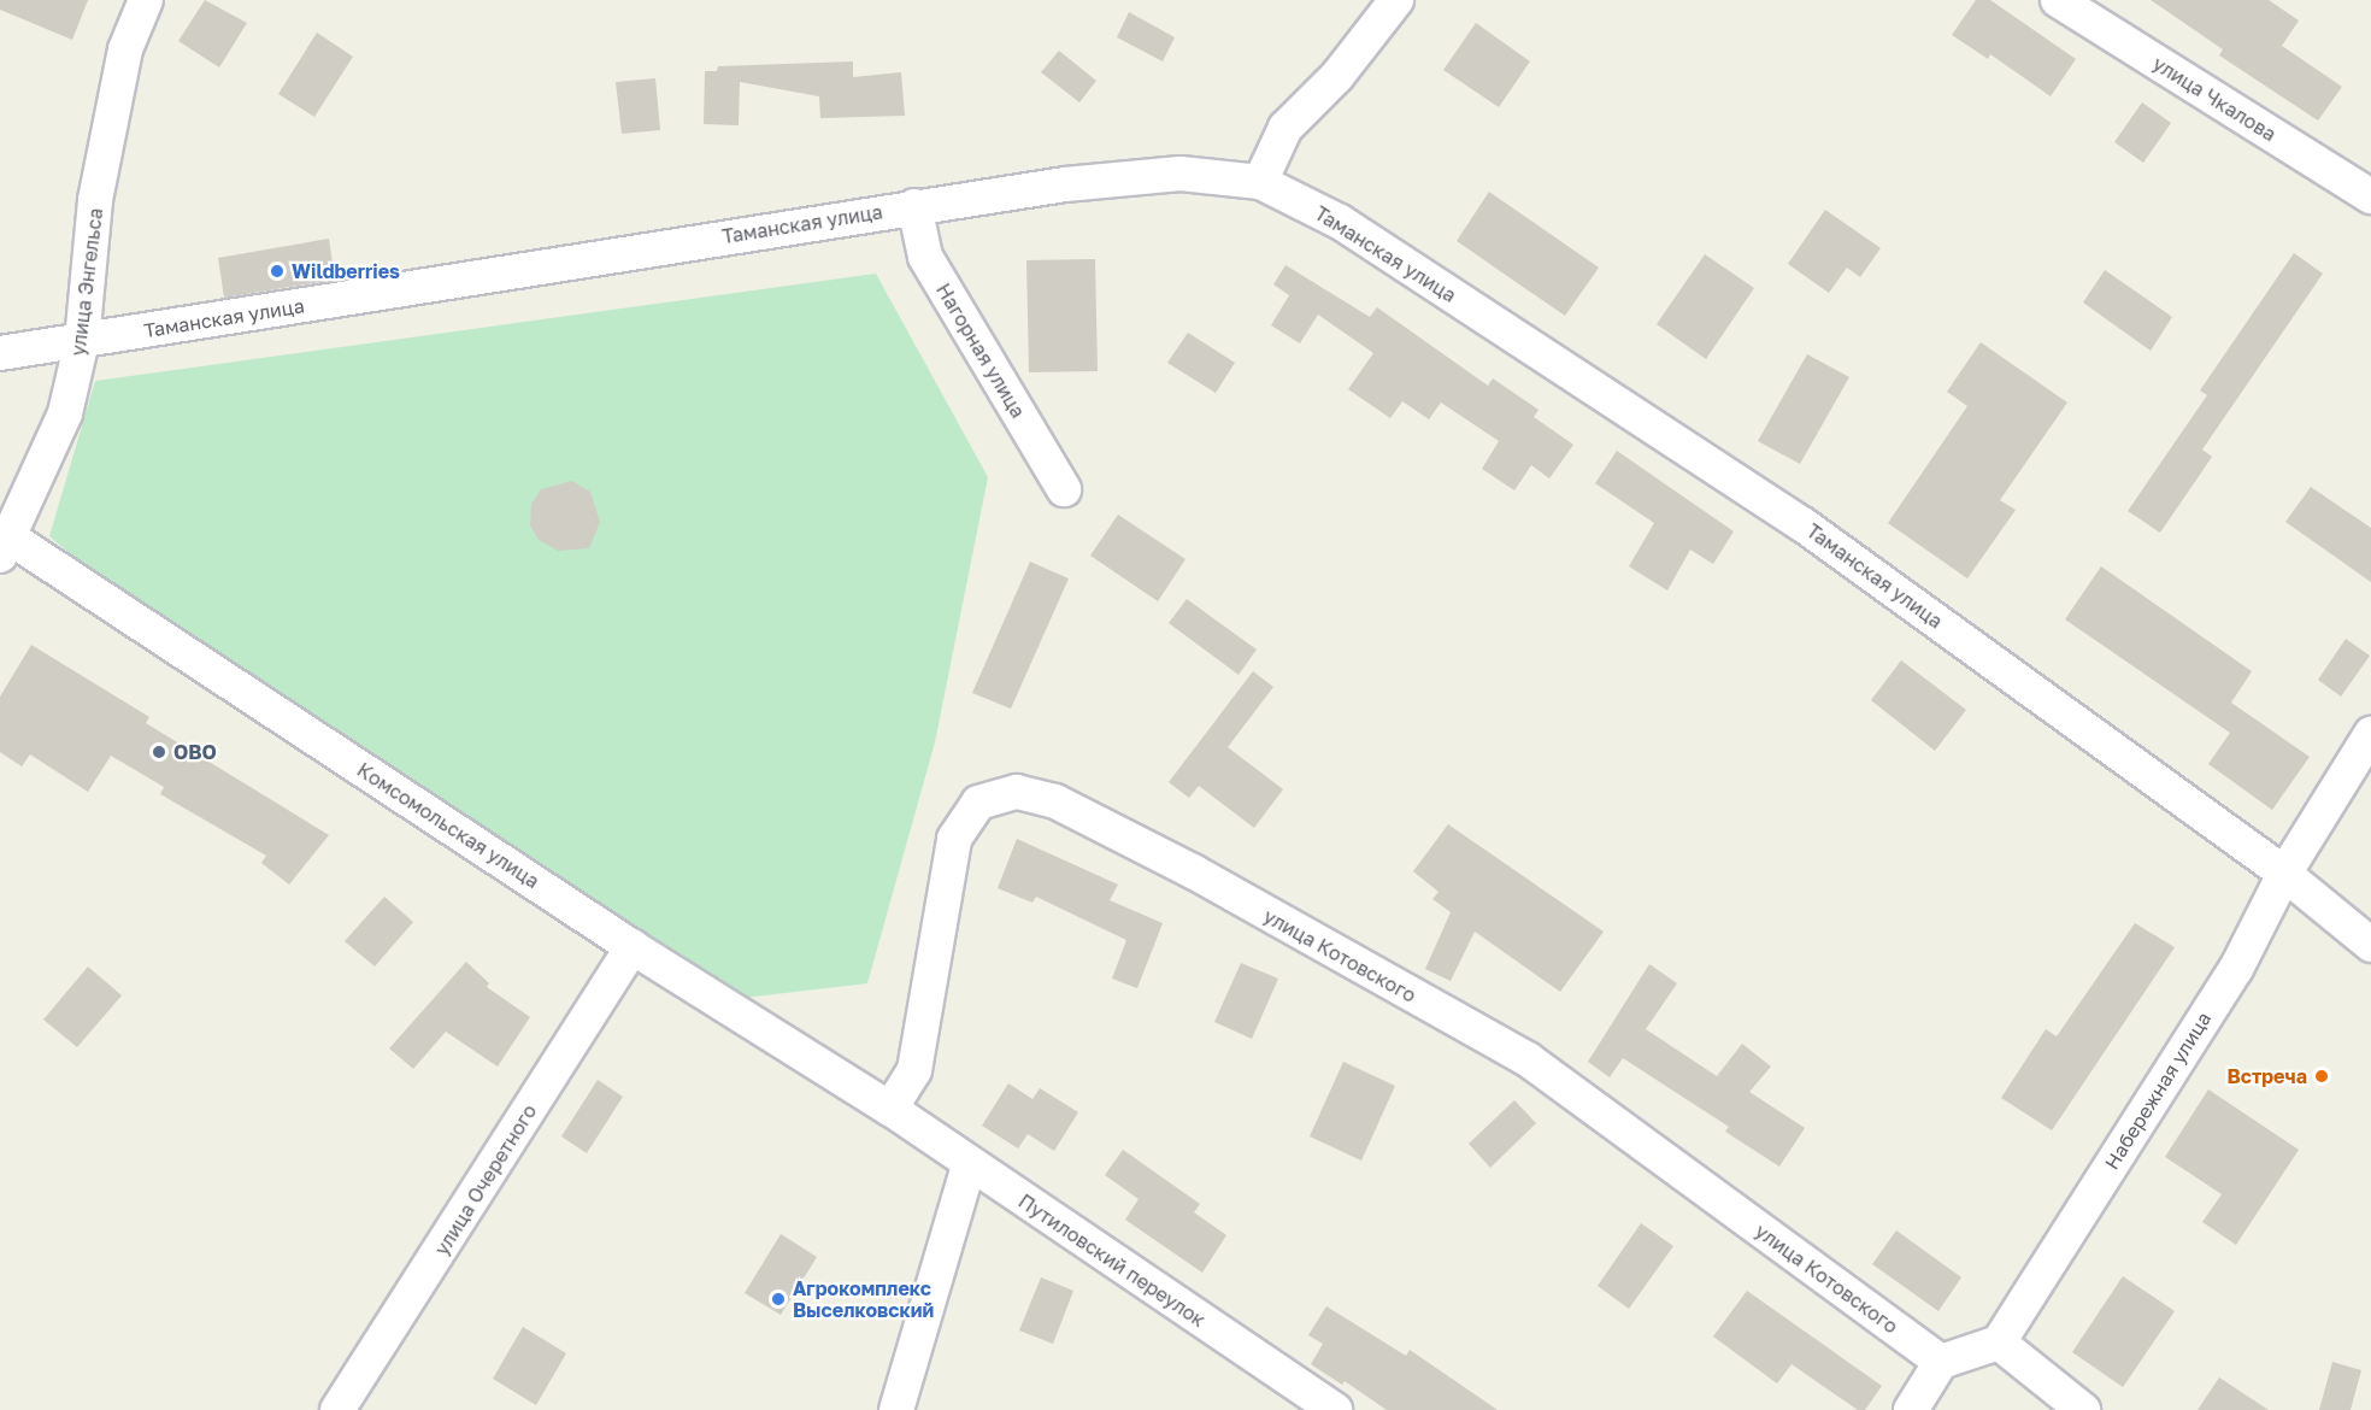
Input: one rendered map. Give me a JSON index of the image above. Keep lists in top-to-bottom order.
{
  "streets": {
    "street": [
      "улица Чкалова",
      "Таманская улица",
      "улица Энгельса",
      "Нагорная улица",
      "Комсомольская улица",
      "улица Котовского",
      "Набережная улица",
      "улица Очеретного",
      "Путиловский переулок"
    ]
  },
  "crossings": [
    ["Таманская улица", "улица Энгельса"],
    ["Таманская улица", "Нагорная улица"],
    ["Таманская улица", "Набережная улица"],
    ["улица Энгельса", "Комсомольская улица"],
    ["Комсомольская улица", "улица Котовского"],
    ["Комсомольская улица", "улица Очеретного"],
    ["Комсомольская улица", "Путиловский переулок"],
    ["улица Котовского", "Путиловский переулок"]
  ],
  "places": [
    "Wildberries",
    "ОВО",
    "Встреча",
    "Агрокомплекс Выселковский"
  ]
}
